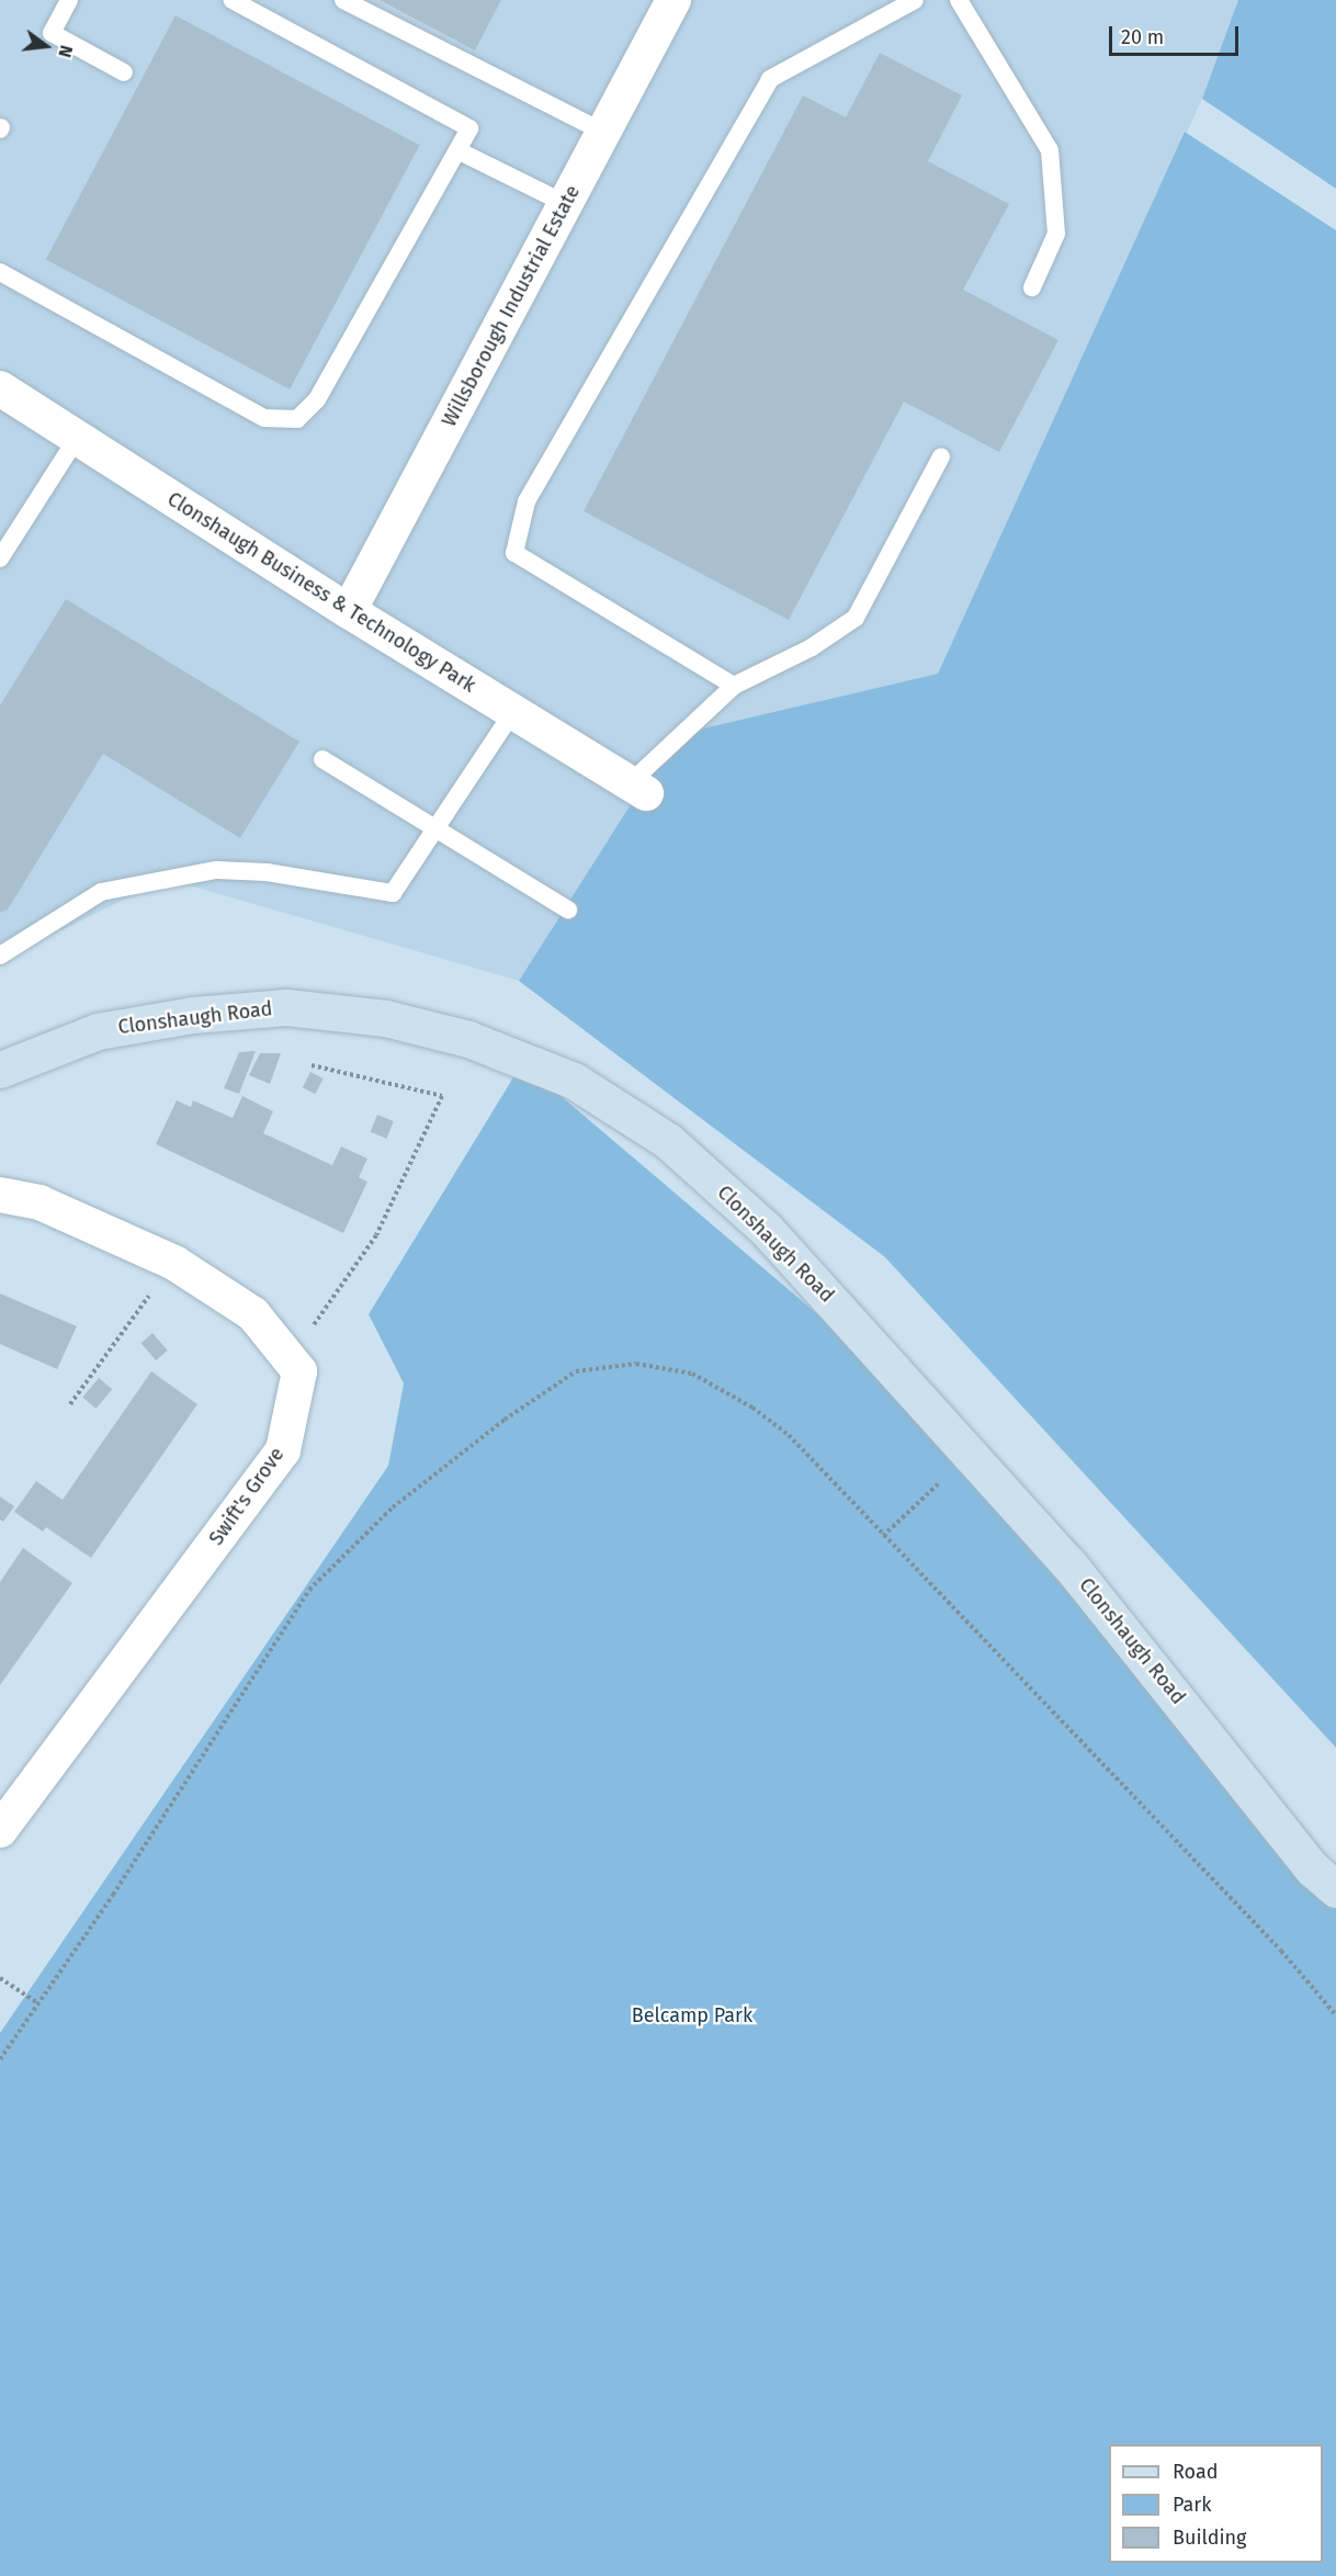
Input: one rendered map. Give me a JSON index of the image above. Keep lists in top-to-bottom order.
{
  "streets": {
    "street": [
      "Willsborough Industrial Estate",
      "Clonshaugh Business & Technology Park",
      "Clonshaugh Road",
      "Swift's Grove"
    ]
  },
  "crossings": [
    ["Willsborough Industrial Estate", "Clonshaugh Business & Technology Park"]
  ],
  "parks": ["Belcamp Park"],
  "legend": ["Road", "Park", "Building"],
  "scale_bar": "20 m",
  "north": "right"
}
